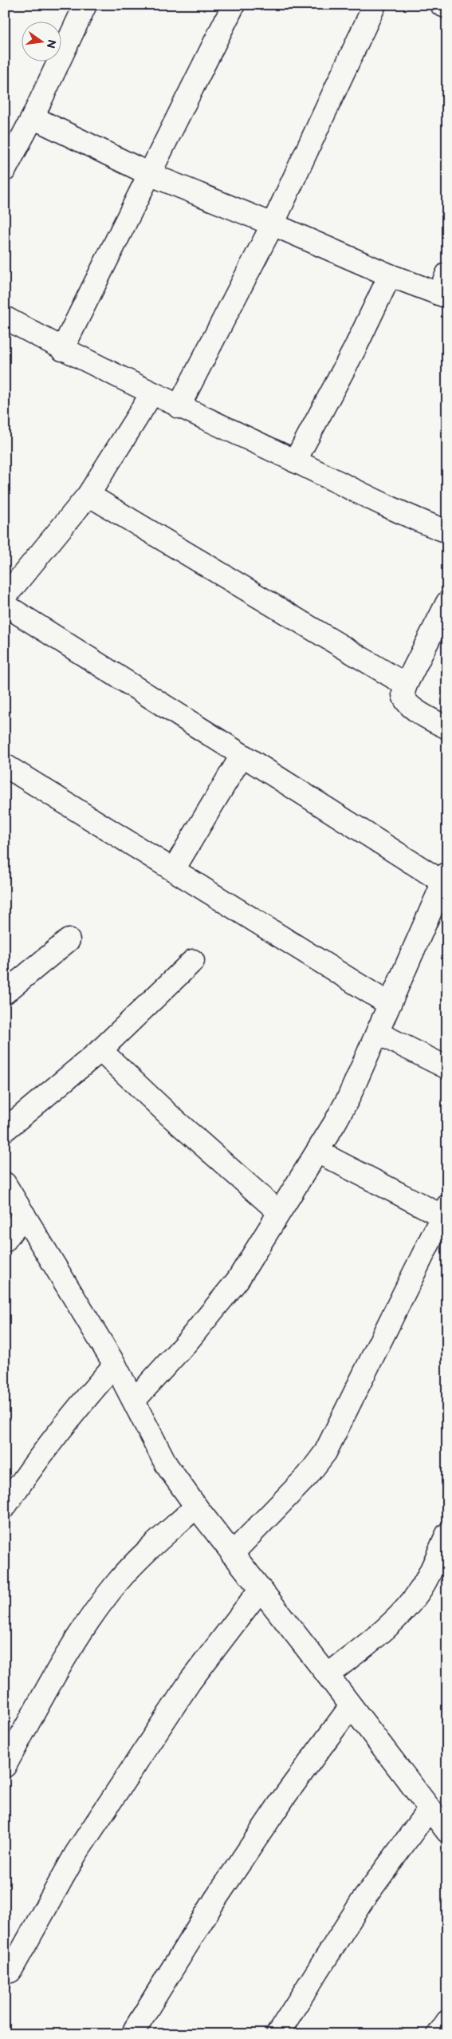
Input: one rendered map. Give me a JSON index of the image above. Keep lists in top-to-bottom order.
{
  "north": "right"
}
